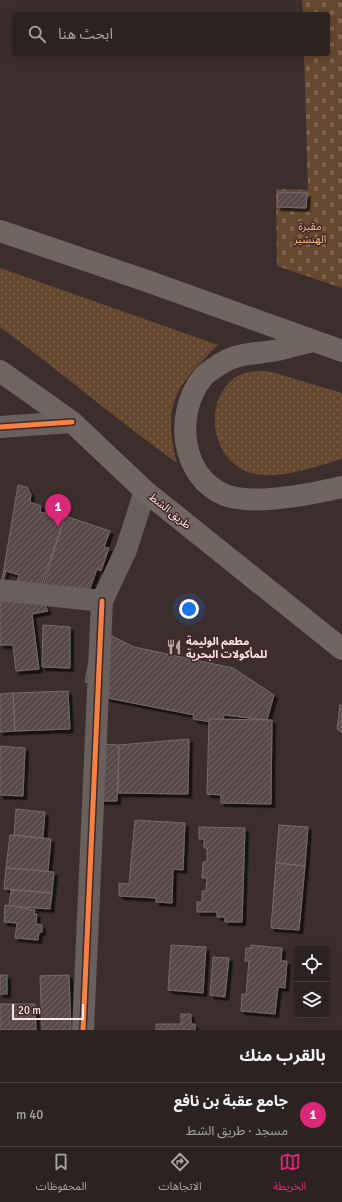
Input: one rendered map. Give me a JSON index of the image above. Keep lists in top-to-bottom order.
{
  "streets": {
    "highway": ["طريق الشط"]
  },
  "parks": ["مقبرة الهنشير"],
  "places": {
    "restaurant": ["مطعم الوليمة للمأكولات البحرية"]
  },
  "scale_bar": "20 m",
  "page": {
    "search": "ابحث هنا",
    "pins": "1",
    "scale": "20 m",
    "heading": "بالقرب منك",
    "list": [
      {
        "mark": "1",
        "name": "جامع عقبة بن نافع",
        "note": "مسجد · طريق الشط",
        "value": "40 m"
      }
    ],
    "nav": ["الخريطة", "الاتجاهات", "المحفوظات"]
  }
}
